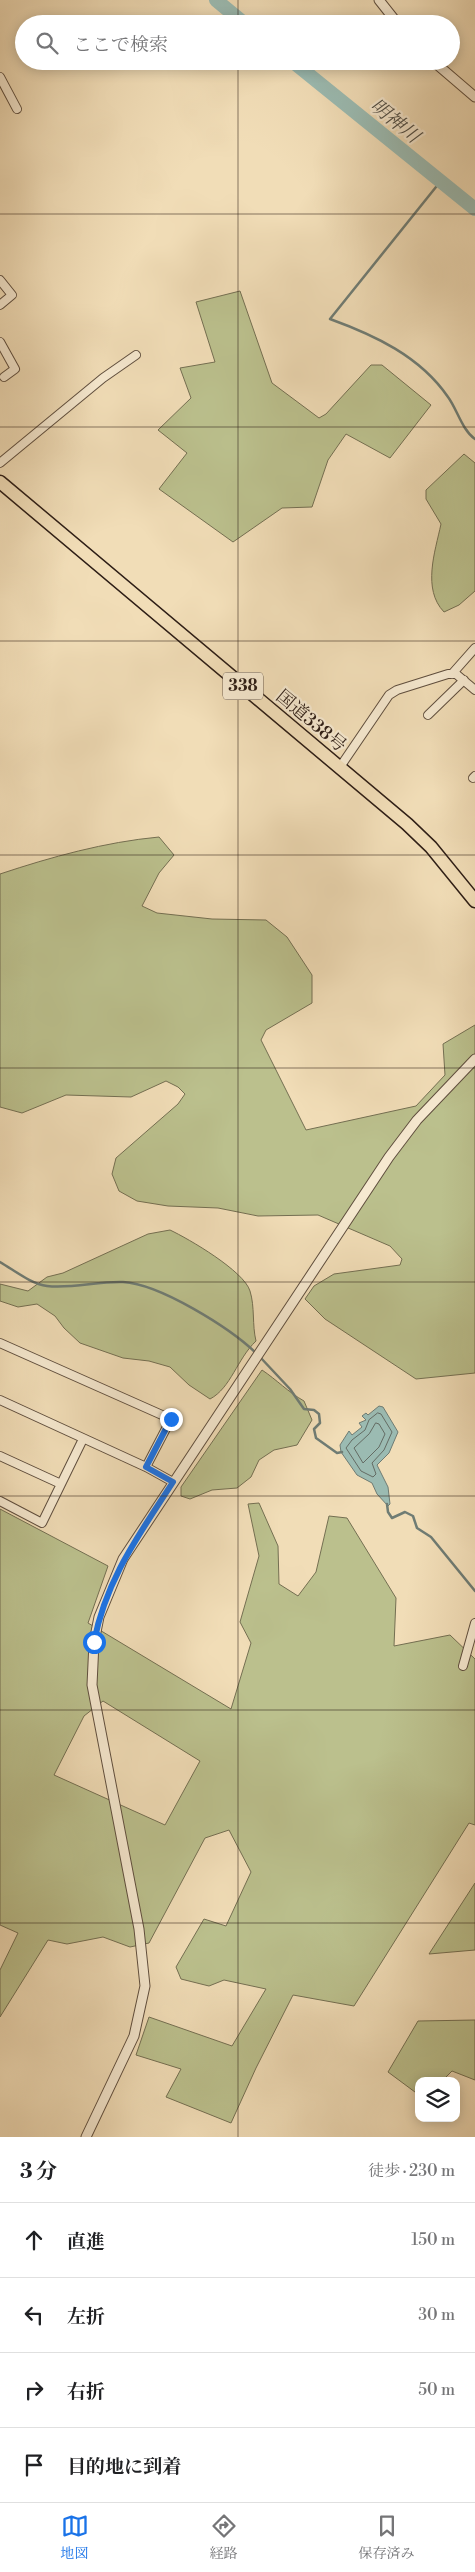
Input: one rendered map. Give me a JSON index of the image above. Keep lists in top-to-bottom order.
{
  "streets": {
    "highway": ["338", "国道338号"]
  },
  "water": ["明神川"],
  "page": {
    "search": "ここで検索",
    "heading": ["3 分", "徒歩 · 230 m"],
    "list": [
      ["直進", "150 m"],
      ["左折", "30 m"],
      ["右折", "50 m"],
      "目的地に到着"
    ],
    "nav": ["地図", "経路", "保存済み"]
  }
}
